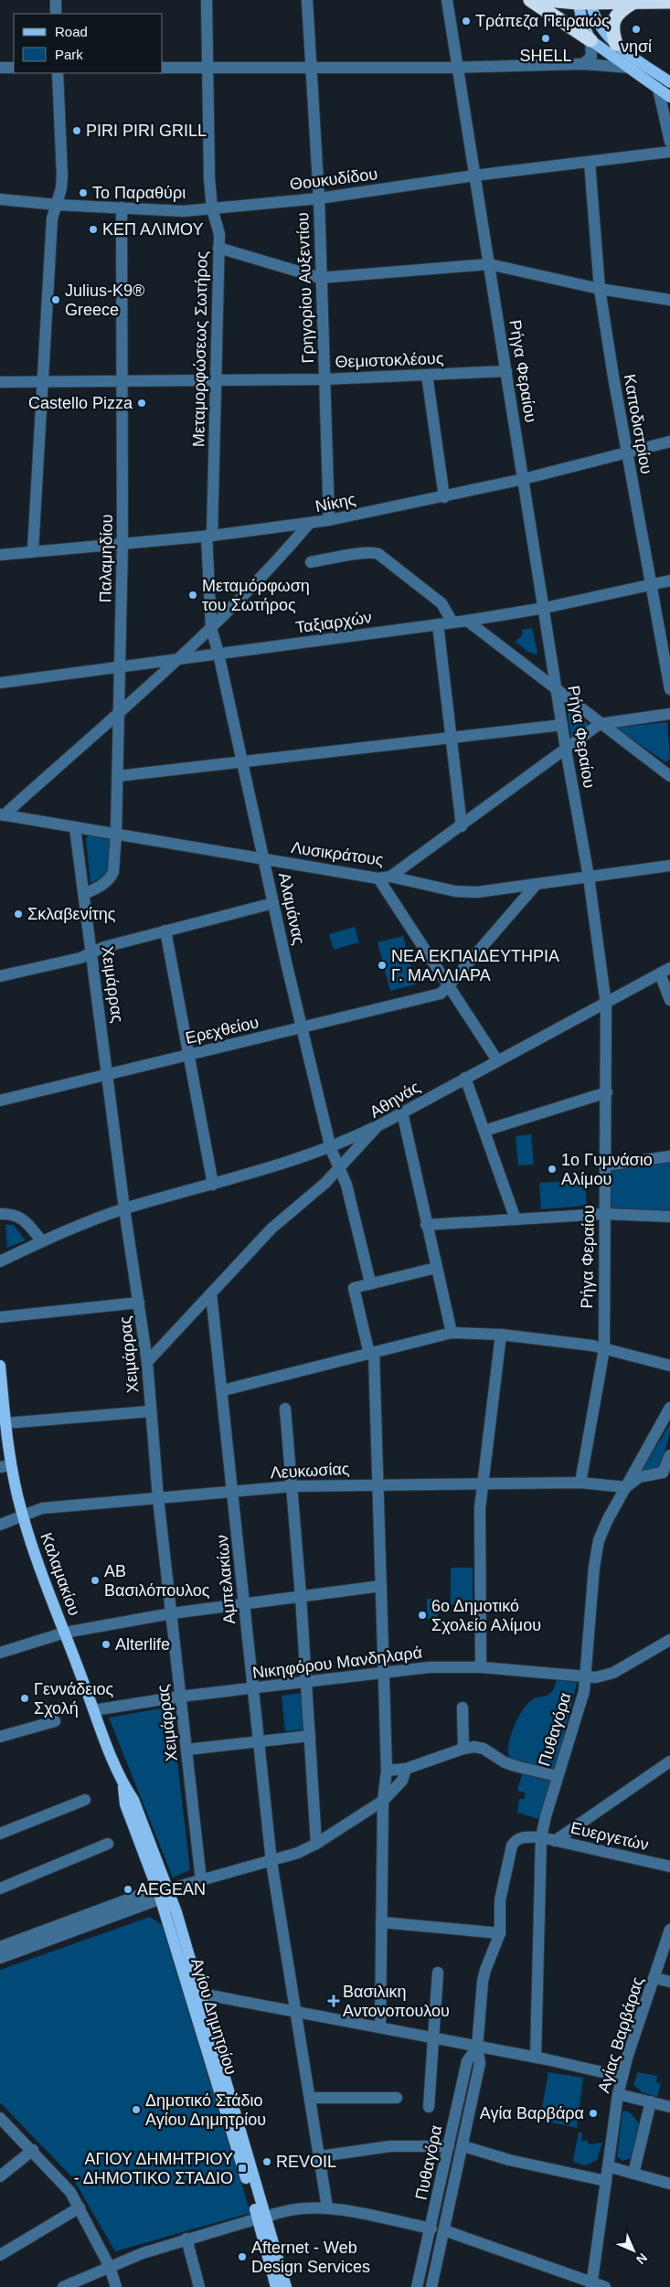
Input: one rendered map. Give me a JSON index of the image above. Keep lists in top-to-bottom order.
{
  "streets": {
    "main road": ["Καλαμακίου", "Αγίου Δημητρίου"],
    "street": [
      "Θουκυδίδου",
      "Γρηγορίου Αυξεντίου",
      "Μεταμορφώσεως Σωτήρος",
      "Θεμιστοκλέους",
      "Ρήγα Φεραίου",
      "Καποδιστρίου",
      "Νίκης",
      "Παλαμηδίου",
      "Ταξιαρχών",
      "Λυσικράτους",
      "Αλαμάνας",
      "Χειμάρρας",
      "Ερεχθείου",
      "Αθηνάς",
      "Λευκωσίας",
      "Αμπελακίων",
      "Νικηφόρου Μανδηλαρά",
      "Πυθαγόρα",
      "Ευεργετών",
      "Αγίας Βαρβάρας"
    ]
  },
  "crossings": [
    ["Θουκυδίδου", "Γρηγορίου Αυξεντίου"],
    ["Θουκυδίδου", "Μεταμορφώσεως Σωτήρος"],
    ["Θουκυδίδου", "Ρήγα Φεραίου"],
    ["Θουκυδίδου", "Καποδιστρίου"],
    ["Θουκυδίδου", "Παλαμηδίου"],
    ["Γρηγορίου Αυξεντίου", "Θεμιστοκλέους"],
    ["Γρηγορίου Αυξεντίου", "Νίκης"],
    ["Μεταμορφώσεως Σωτήρος", "Θεμιστοκλέους"],
    ["Μεταμορφώσεως Σωτήρος", "Νίκης"],
    ["Μεταμορφώσεως Σωτήρος", "Αλαμάνας"],
    ["Θεμιστοκλέους", "Ρήγα Φεραίου"],
    ["Θεμιστοκλέους", "Παλαμηδίου"],
    ["Ρήγα Φεραίου", "Νίκης"],
    ["Ρήγα Φεραίου", "Ταξιαρχών"],
    ["Ρήγα Φεραίου", "Λυσικράτους"],
    ["Ρήγα Φεραίου", "Αθηνάς"],
    ["Ρήγα Φεραίου", "Λευκωσίας"],
    ["Καποδιστρίου", "Νίκης"],
    ["Καποδιστρίου", "Ταξιαρχών"],
    ["Νίκης", "Παλαμηδίου"],
    ["Νίκης", "Αλαμάνας"],
    ["Παλαμηδίου", "Ταξιαρχών"],
    ["Παλαμηδίου", "Λυσικράτους"],
    ["Παλαμηδίου", "Χειμάρρας"],
    ["Ταξιαρχών", "Αλαμάνας"],
    ["Λυσικράτους", "Αλαμάνας"],
    ["Λυσικράτους", "Χειμάρρας"],
    ["Λυσικράτους", "Ερεχθείου"],
    ["Αλαμάνας", "Ερεχθείου"],
    ["Αλαμάνας", "Αθηνάς"],
    ["Χειμάρρας", "Ερεχθείου"],
    ["Χειμάρρας", "Αθηνάς"],
    ["Χειμάρρας", "Λευκωσίας"],
    ["Χειμάρρας", "Νικηφόρου Μανδηλαρά"],
    ["Αθηνάς", "Αμπελακίων"],
    ["Λευκωσίας", "Καλαμακίου"],
    ["Λευκωσίας", "Αμπελακίων"],
    ["Λευκωσίας", "Πυθαγόρα"],
    ["Καλαμακίου", "Νικηφόρου Μανδηλαρά"],
    ["Καλαμακίου", "Αγίου Δημητρίου"],
    ["Αμπελακίων", "Νικηφόρου Μανδηλαρά"],
    ["Νικηφόρου Μανδηλαρά", "Πυθαγόρα"],
    ["Πυθαγόρα", "Ευεργετών"]
  ],
  "places": {
    "other": [
      "Τράπεζα Πειραιώς",
      "νησί",
      "SHELL",
      "PIRI PIRI GRILL",
      "Το Παραθύρι",
      "ΚΕΠ ΑΛΙΜΟΥ",
      "Julius-K9® Greece",
      "Castello Pizza",
      "Μεταμόρφωση του Σωτήρος",
      "Σκλαβενίτης",
      "ΝΕΑ ΕΚΠΑΙΔΕΥΤΗΡΙΑ Γ. ΜΑΛΛΙΑΡΑ",
      "1ο Γυμνάσιο Αλίμου",
      "ΑΒ Βασιλόπουλος",
      "6ο Δημοτικό Σχολείο Αλίμου",
      "Alterlife",
      "Γεννάδειος Σχολή",
      "AEGEAN",
      "Δημοτικό Στάδιο Αγίου Δημητρίου",
      "Αγία Βαρβάρα",
      "REVOIL",
      "Afternet - Web Design Services"
    ],
    "health": ["Βασιλικη Αντονοπουλου"],
    "transit": ["ΑΓΙΟΥ ΔΗΜΗΤΡΙΟΥ - ΔΗΜΟΤΙΚΟ ΣΤΑΔΙΟ"]
  },
  "legend": ["Road", "Park"],
  "north": "bottom right"
}
